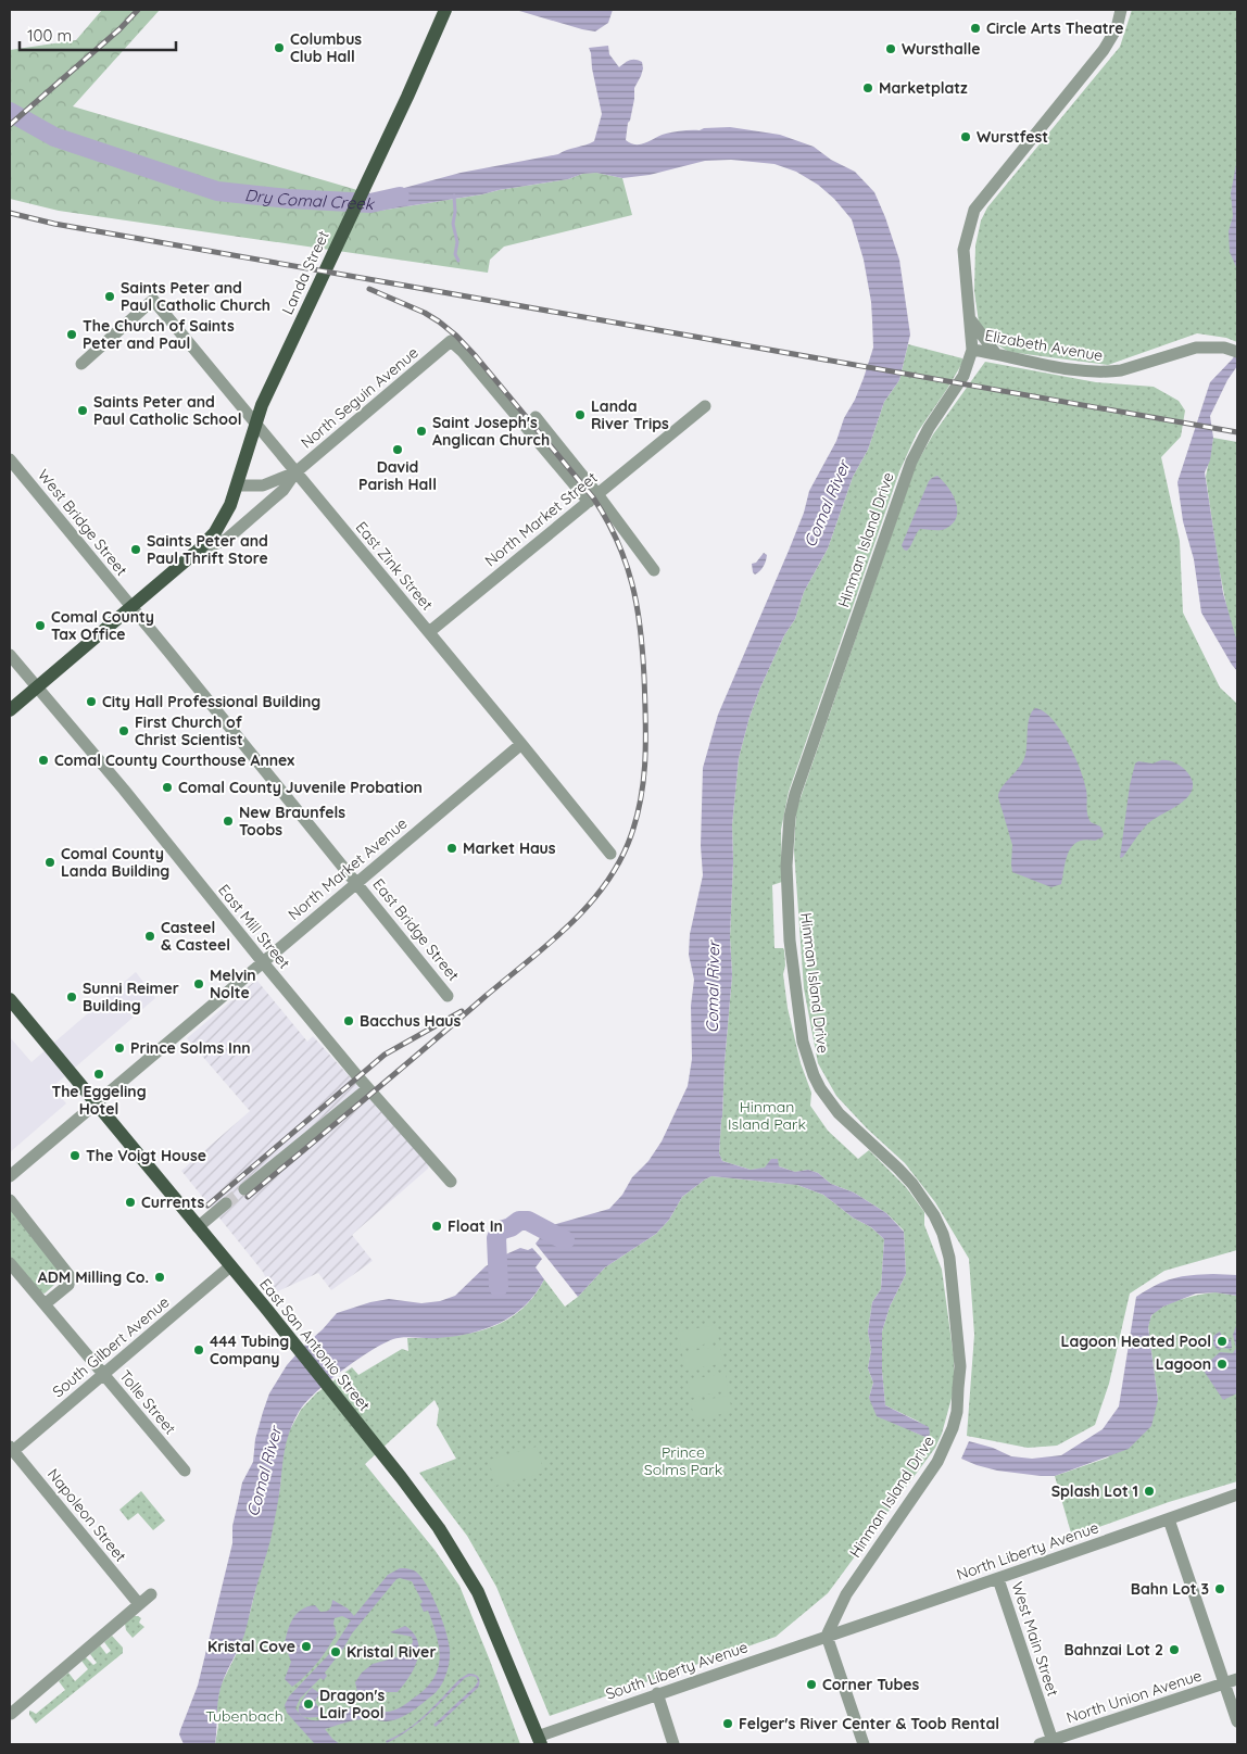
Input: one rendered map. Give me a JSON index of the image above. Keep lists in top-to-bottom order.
{
  "streets": {
    "main road": ["Landa Street", "North Seguin Avenue", "East San Antonio Street"],
    "street": [
      "Elizabeth Avenue",
      "North Market Street",
      "West Bridge Street",
      "Hinman Island Drive",
      "East Zink Street",
      "North Market Avenue",
      "East Mill Street",
      "East Bridge Street",
      "South Gilbert Avenue",
      "Tolle Street",
      "Napoleon Street",
      "North Liberty Avenue",
      "West Main Street",
      "South Liberty Avenue",
      "North Union Avenue"
    ]
  },
  "crossings": [
    ["Landa Street", "North Seguin Avenue"],
    ["Landa Street", "East Zink Street"],
    ["Elizabeth Avenue", "Hinman Island Drive"],
    ["North Seguin Avenue", "North Market Street"],
    ["North Seguin Avenue", "West Bridge Street"],
    ["North Seguin Avenue", "East Zink Street"],
    ["North Seguin Avenue", "East Mill Street"],
    ["North Seguin Avenue", "East Bridge Street"],
    ["North Market Street", "East Zink Street"],
    ["West Bridge Street", "East Bridge Street"],
    ["Hinman Island Drive", "North Liberty Avenue"],
    ["Hinman Island Drive", "South Liberty Avenue"],
    ["East Zink Street", "North Market Avenue"],
    ["North Market Avenue", "East Mill Street"],
    ["North Market Avenue", "East Bridge Street"],
    ["North Market Avenue", "East San Antonio Street"],
    ["East San Antonio Street", "South Gilbert Avenue"],
    ["East San Antonio Street", "South Liberty Avenue"],
    ["South Gilbert Avenue", "Tolle Street"],
    ["South Gilbert Avenue", "Napoleon Street"],
    ["North Liberty Avenue", "West Main Street"],
    ["North Liberty Avenue", "South Liberty Avenue"],
    ["West Main Street", "North Union Avenue"]
  ],
  "water": ["Dry Comal Creek", "Comal River"],
  "parks": ["Hinman Island Park", "Prince Solms Park", "Tubenbach"],
  "places": [
    "Circle Arts Theatre",
    "Columbus Club Hall",
    "Wursthalle",
    "Marketplatz",
    "Wurstfest",
    "Saints Peter and Paul Catholic Church",
    "The Church of Saints Peter and Paul",
    "Saints Peter and Paul Catholic School",
    "Landa River Trips",
    "Saint Joseph's Anglican Church",
    "David Parish Hall",
    "Saints Peter and Paul Thrift Store",
    "Comal County Tax Office",
    "City Hall Professional Building",
    "First Church of Christ Scientist",
    "Comal County Courthouse Annex",
    "Comal County Juvenile Probation",
    "New Braunfels Toobs",
    "Market Haus",
    "Comal County Landa Building",
    "Casteel & Casteel",
    "Melvin Nolte",
    "Sunni Reimer Building",
    "Bacchus Haus",
    "Prince Solms Inn",
    "The Eggeling Hotel",
    "The Voigt House",
    "Currents",
    "Float In",
    "ADM Milling Co.",
    "Lagoon Heated Pool",
    "444 Tubing Company",
    "Lagoon",
    "Splash Lot 1",
    "Bahn Lot 3",
    "Kristal Cove",
    "Bahnzai Lot 2",
    "Kristal River",
    "Corner Tubes",
    "Dragon's Lair Pool",
    "Felger's River Center & Toob Rental"
  ],
  "scale_bar": "100 m"
}
